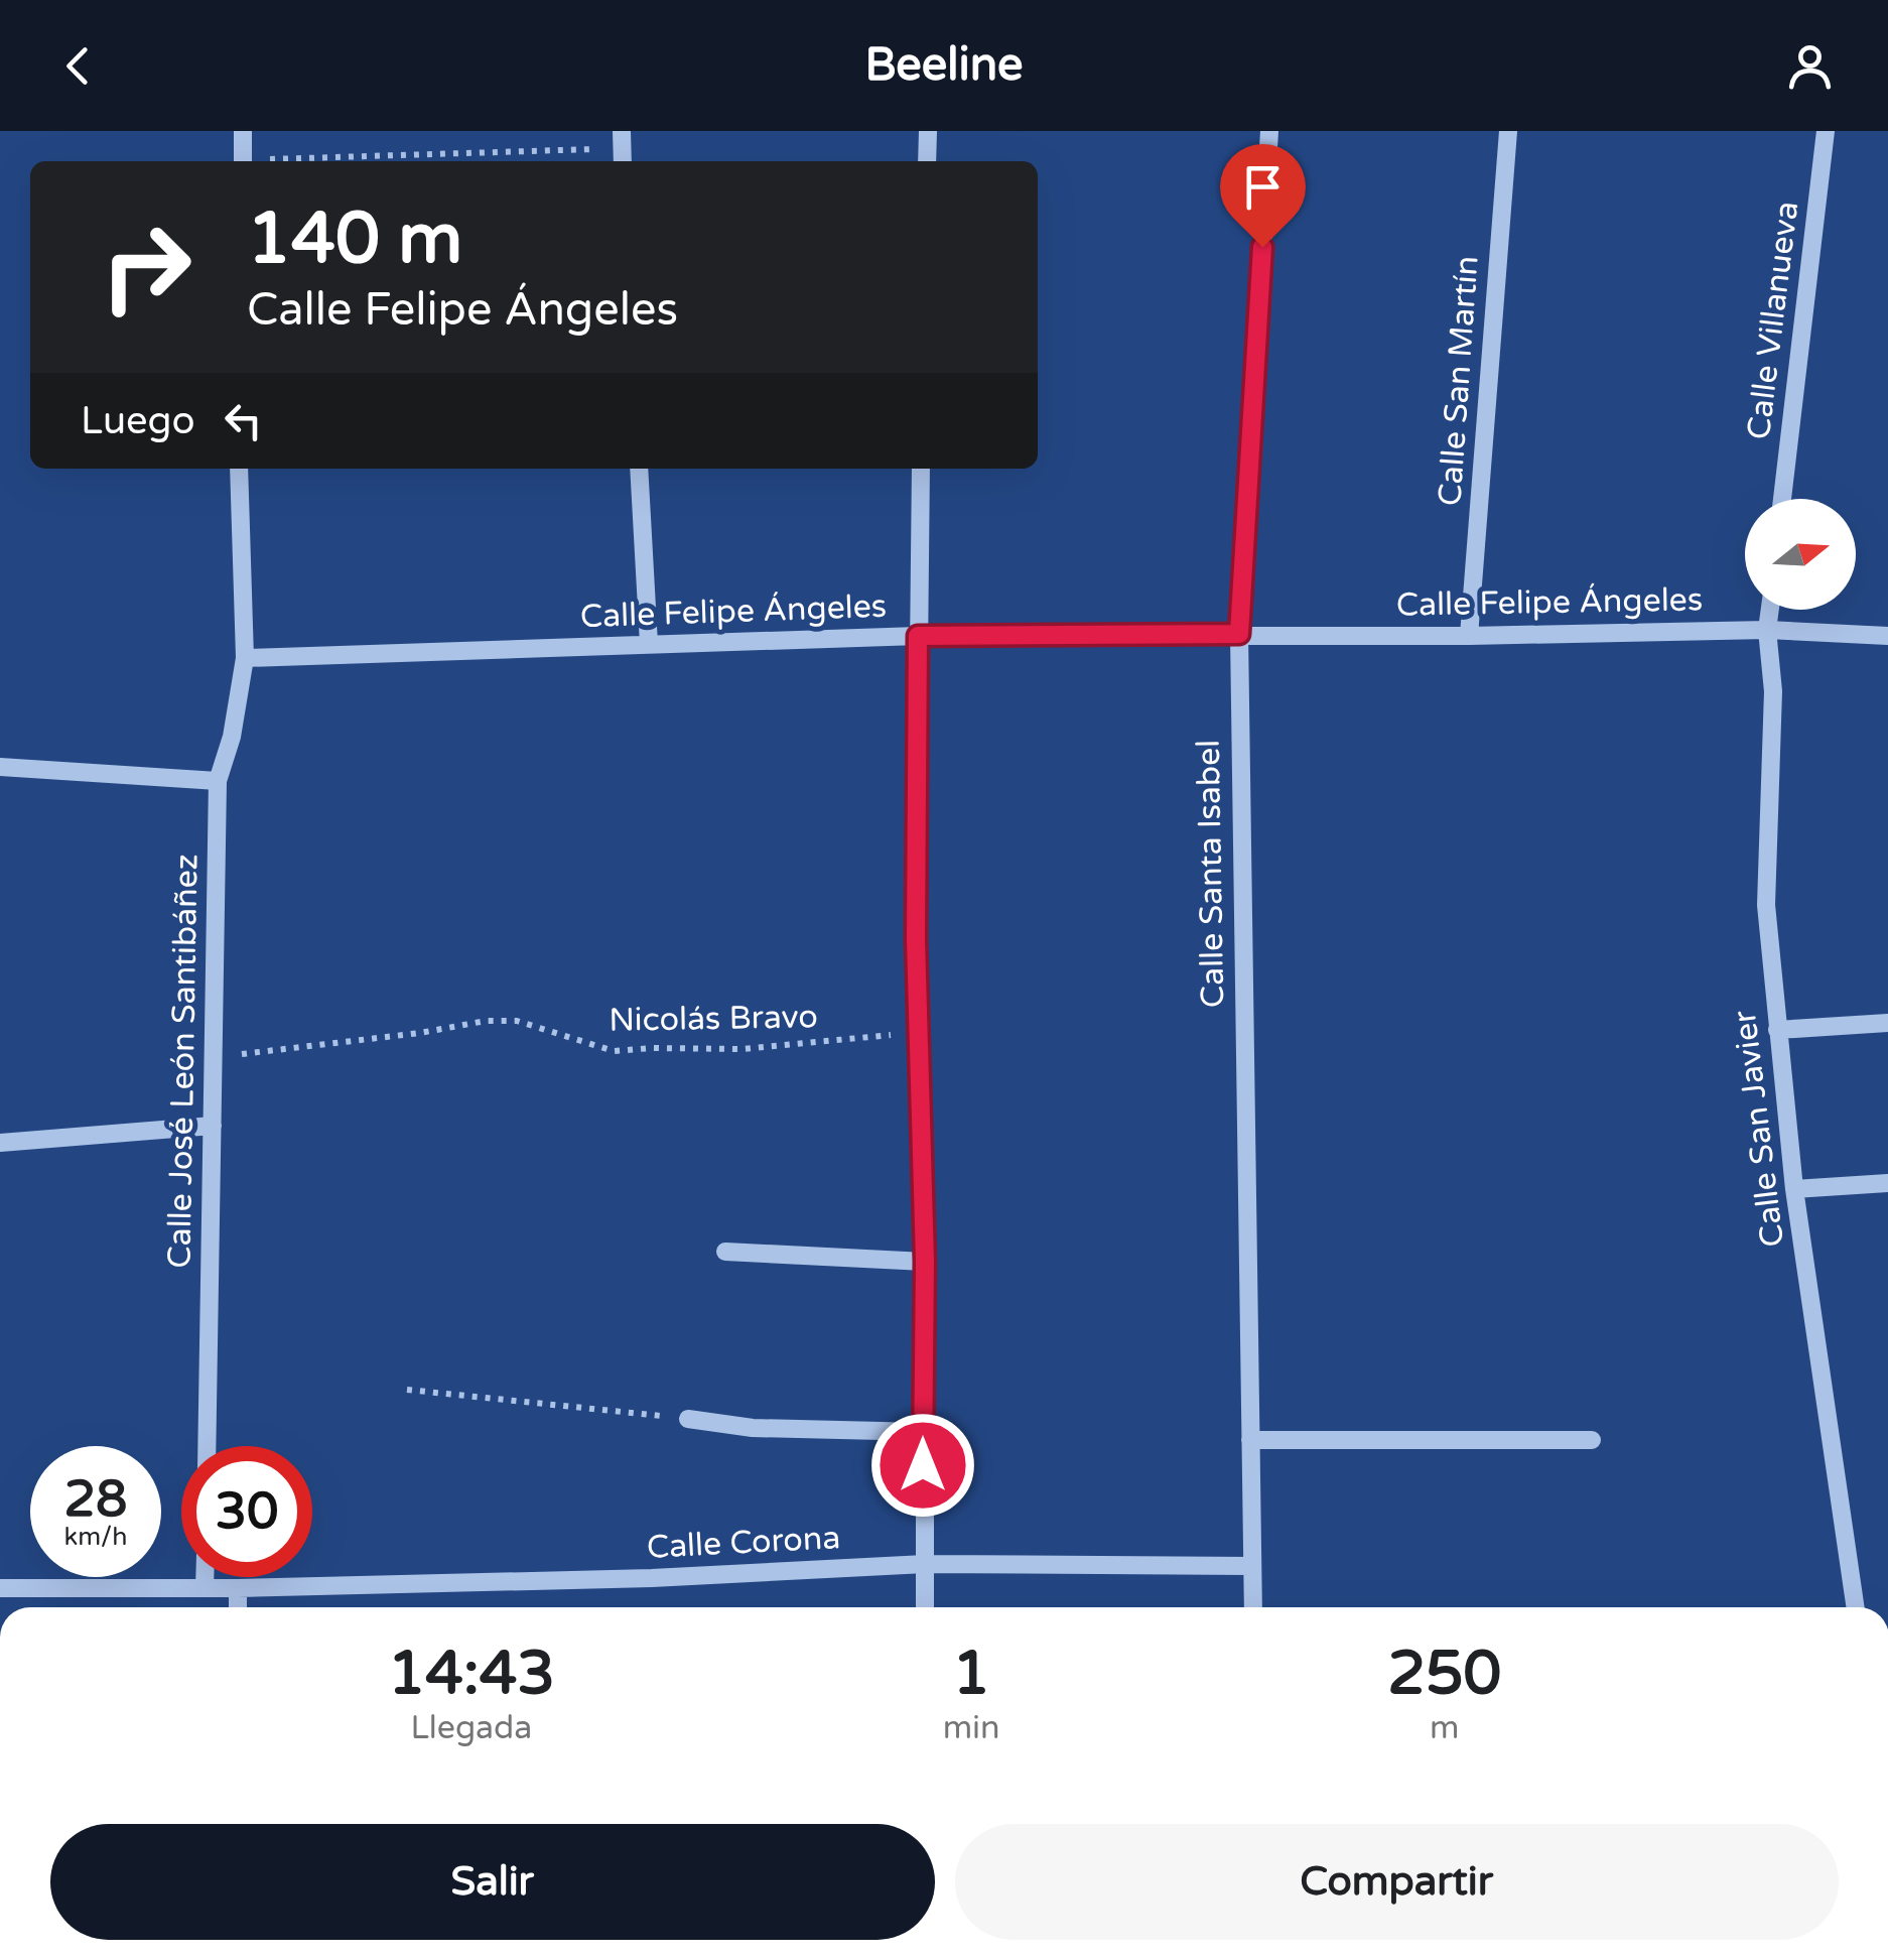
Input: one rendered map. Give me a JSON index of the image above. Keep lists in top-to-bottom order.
{
  "streets": {
    "street": [
      "Calle Villanueva",
      "Calle San Martín",
      "Calle Felipe Ángeles",
      "Calle Santa Isabel",
      "Calle José León Santibáñez",
      "Calle San Javier",
      "Calle Corona"
    ],
    "path": ["Nicolás Bravo"]
  },
  "crossings": [
    ["Calle San Martín", "Calle Felipe Ángeles"],
    ["Calle Felipe Ángeles", "Calle Santa Isabel"],
    ["Calle Felipe Ángeles", "Calle José León Santibáñez"],
    ["Calle Felipe Ángeles", "Calle San Javier"],
    ["Calle Santa Isabel", "Calle Corona"],
    ["Nicolás Bravo", "Calle José León Santibáñez"]
  ],
  "north": "right",
  "page": {
    "header": "Beeline",
    "turn": ["140 m", "Calle Felipe Ángeles"],
    "then": "Luego",
    "speed": "28 km/h",
    "limit": "30",
    "eta": [
      "14:43",
      "Llegada",
      "1",
      "min",
      "250",
      "m"
    ],
    "buttons": ["Salir", "Compartir"]
  }
}
